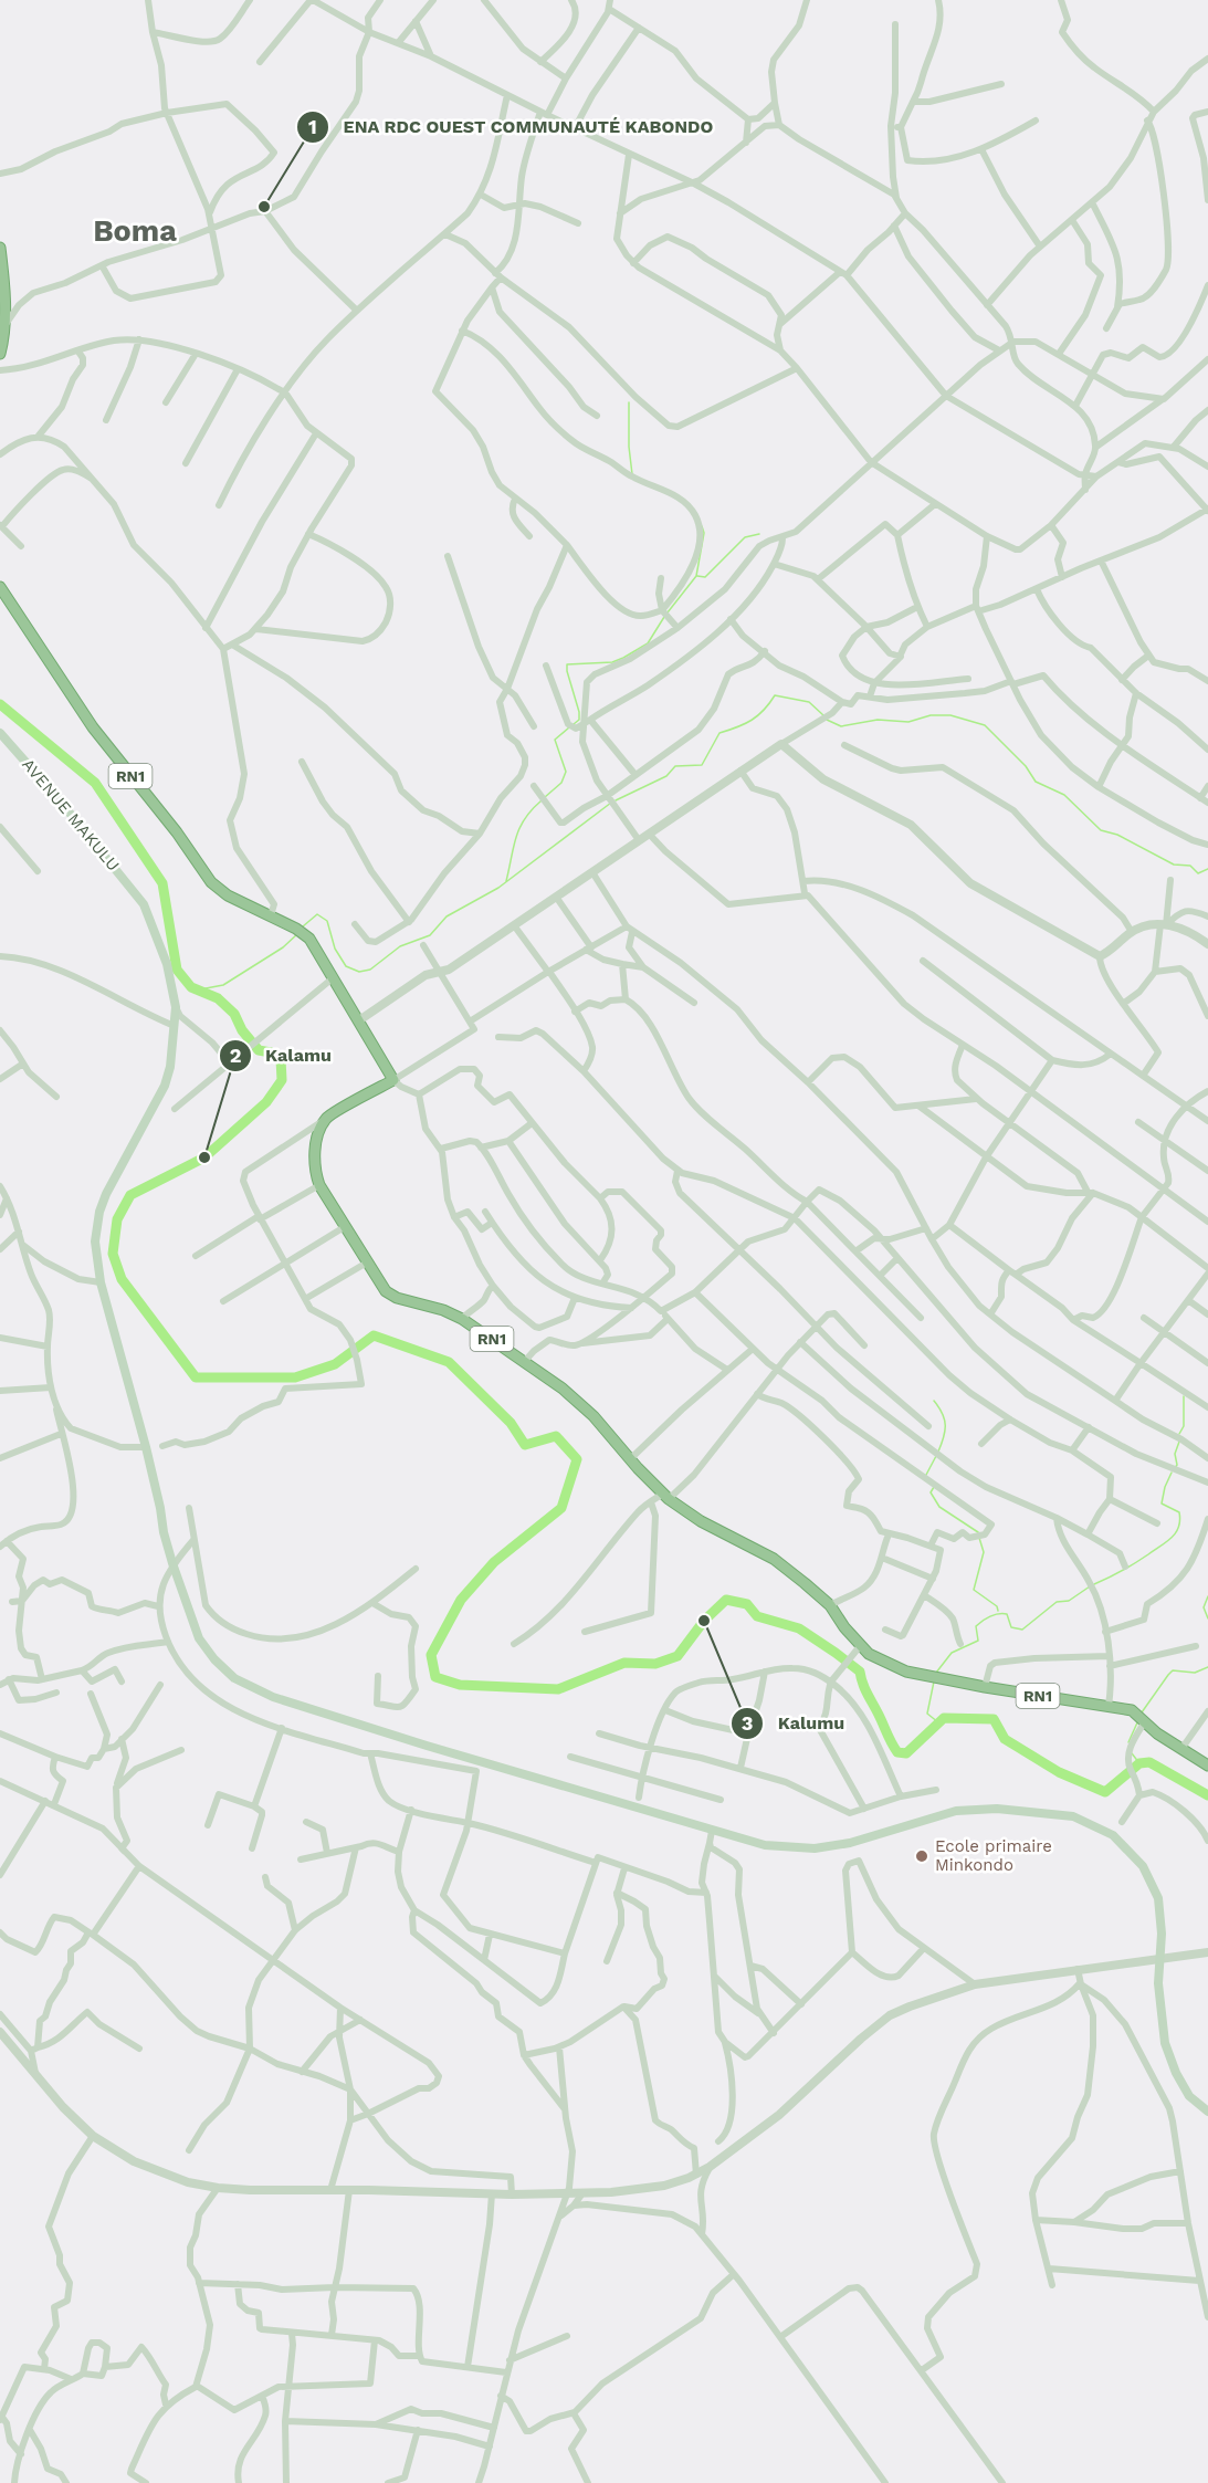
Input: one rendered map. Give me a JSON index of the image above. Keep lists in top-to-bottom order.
{
  "streets": {
    "highway": ["RN1"],
    "main road": ["AVENUE MAKULU"]
  },
  "districts": ["Boma"],
  "places": [
    "ENA RDC OUEST COMMUNAUTÉ KABONDO",
    "Kalamu",
    "Kalumu",
    "Ecole primaire Minkondo"
  ]
}
